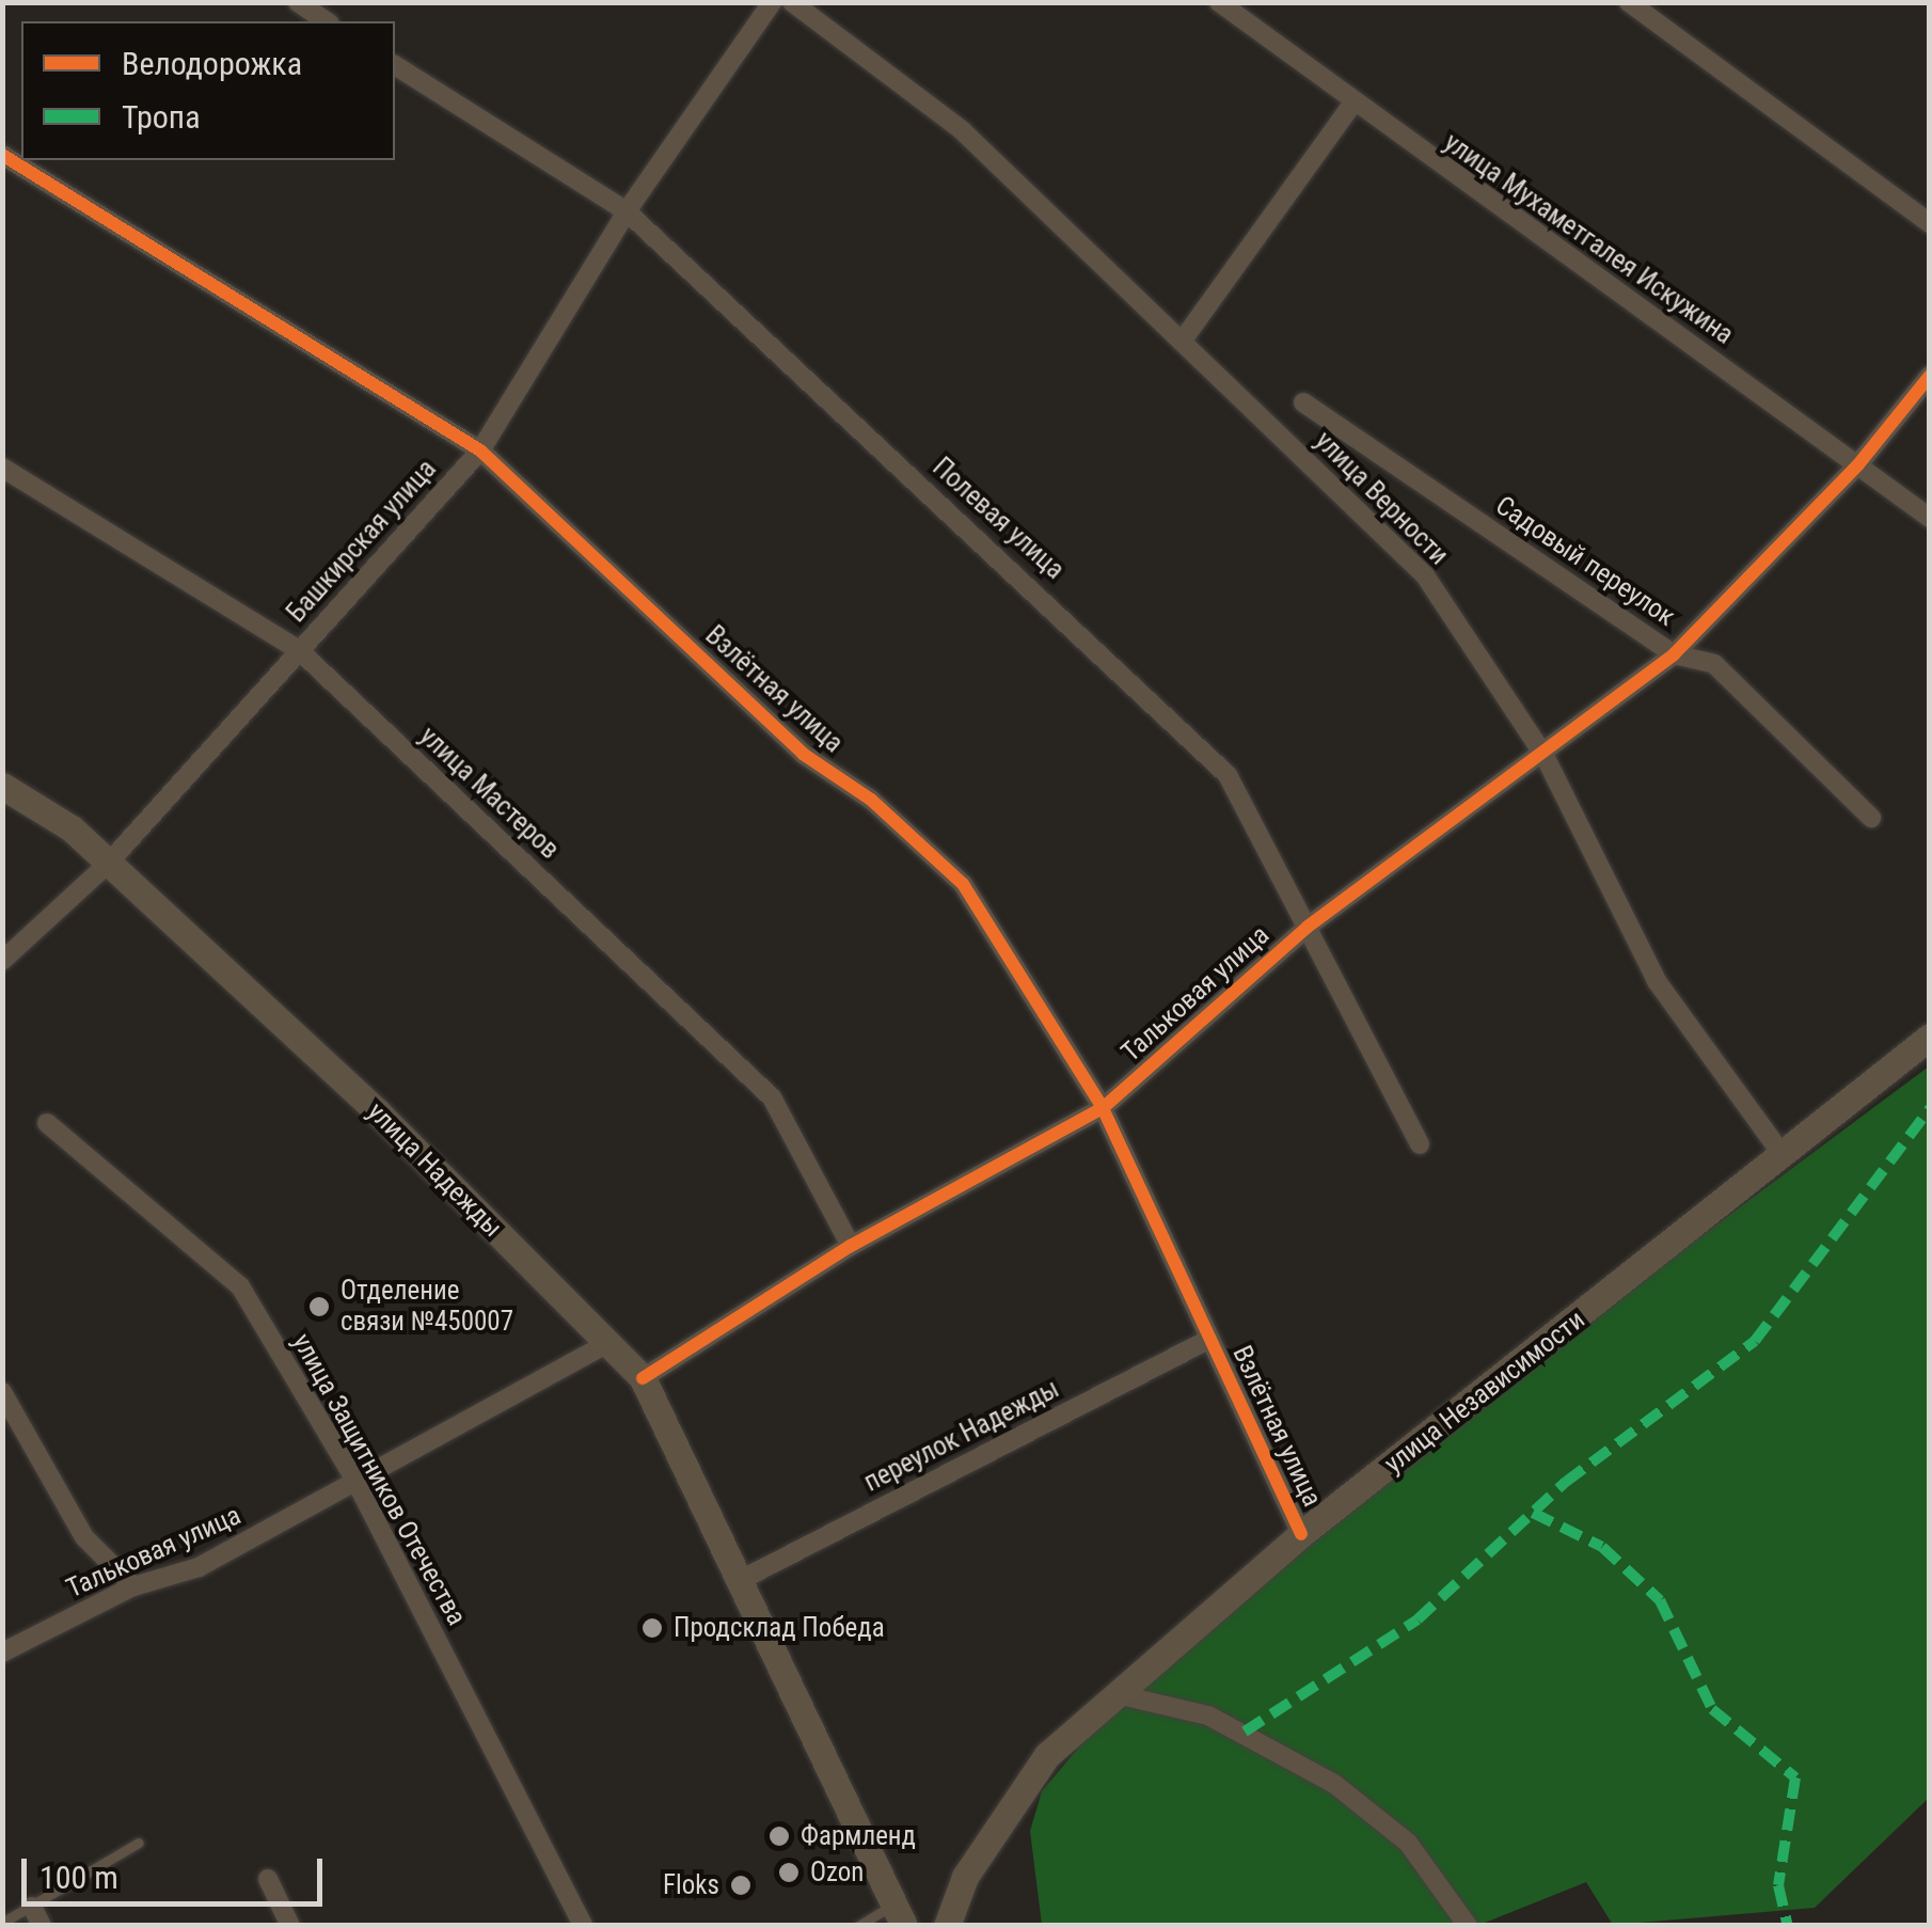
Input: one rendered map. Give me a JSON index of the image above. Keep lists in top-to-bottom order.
{
  "streets": {
    "street": [
      "улица Мухаметгалея Искужина",
      "улица Верности",
      "Полевая улица",
      "Башкирская улица",
      "Садовый переулок",
      "Взлётная улица",
      "улица Мастеров",
      "Тальковая улица",
      "улица Надежды",
      "улица Независимости",
      "переулок Надежды",
      "улица Защитников Отечества"
    ]
  },
  "crossings": [
    ["улица Мухаметгалея Искужина", "Тальковая улица"],
    ["улица Верности", "Тальковая улица"],
    ["улица Верности", "улица Независимости"],
    ["Полевая улица", "Башкирская улица"],
    ["Полевая улица", "Тальковая улица"],
    ["Башкирская улица", "Взлётная улица"],
    ["Башкирская улица", "улица Мастеров"],
    ["Башкирская улица", "улица Надежды"],
    ["Садовый переулок", "Тальковая улица"],
    ["Взлётная улица", "Тальковая улица"],
    ["Взлётная улица", "улица Независимости"],
    ["Взлётная улица", "переулок Надежды"],
    ["улица Мастеров", "Тальковая улица"],
    ["Тальковая улица", "улица Надежды"],
    ["Тальковая улица", "улица Защитников Отечества"],
    ["улица Надежды", "переулок Надежды"]
  ],
  "places": [
    "Отделение связи №450007",
    "Продсклад Победа",
    "Фармленд",
    "Ozon",
    "Floks"
  ],
  "legend": ["Велодорожка", "Тропа"],
  "scale_bar": "100 m"
}
